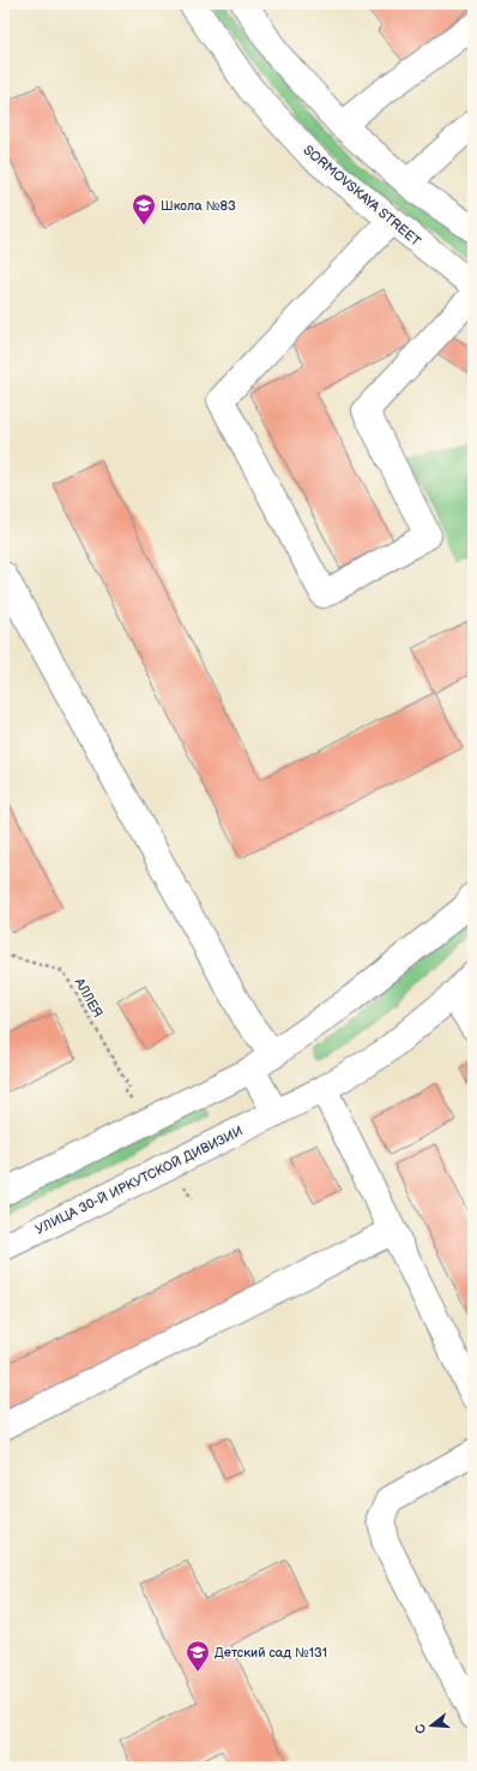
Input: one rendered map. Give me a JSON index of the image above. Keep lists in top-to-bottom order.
{
  "streets": {
    "street": ["SORMOVSKAYA STREET", "УЛИЦА 30-Й ИРКУТСКОЙ ДИВИЗИИ"],
    "path": ["АЛЛЕЯ"]
  },
  "places": {
    "school or university": ["Школа №83", "Детский сад №131"]
  },
  "north": "left"
}
